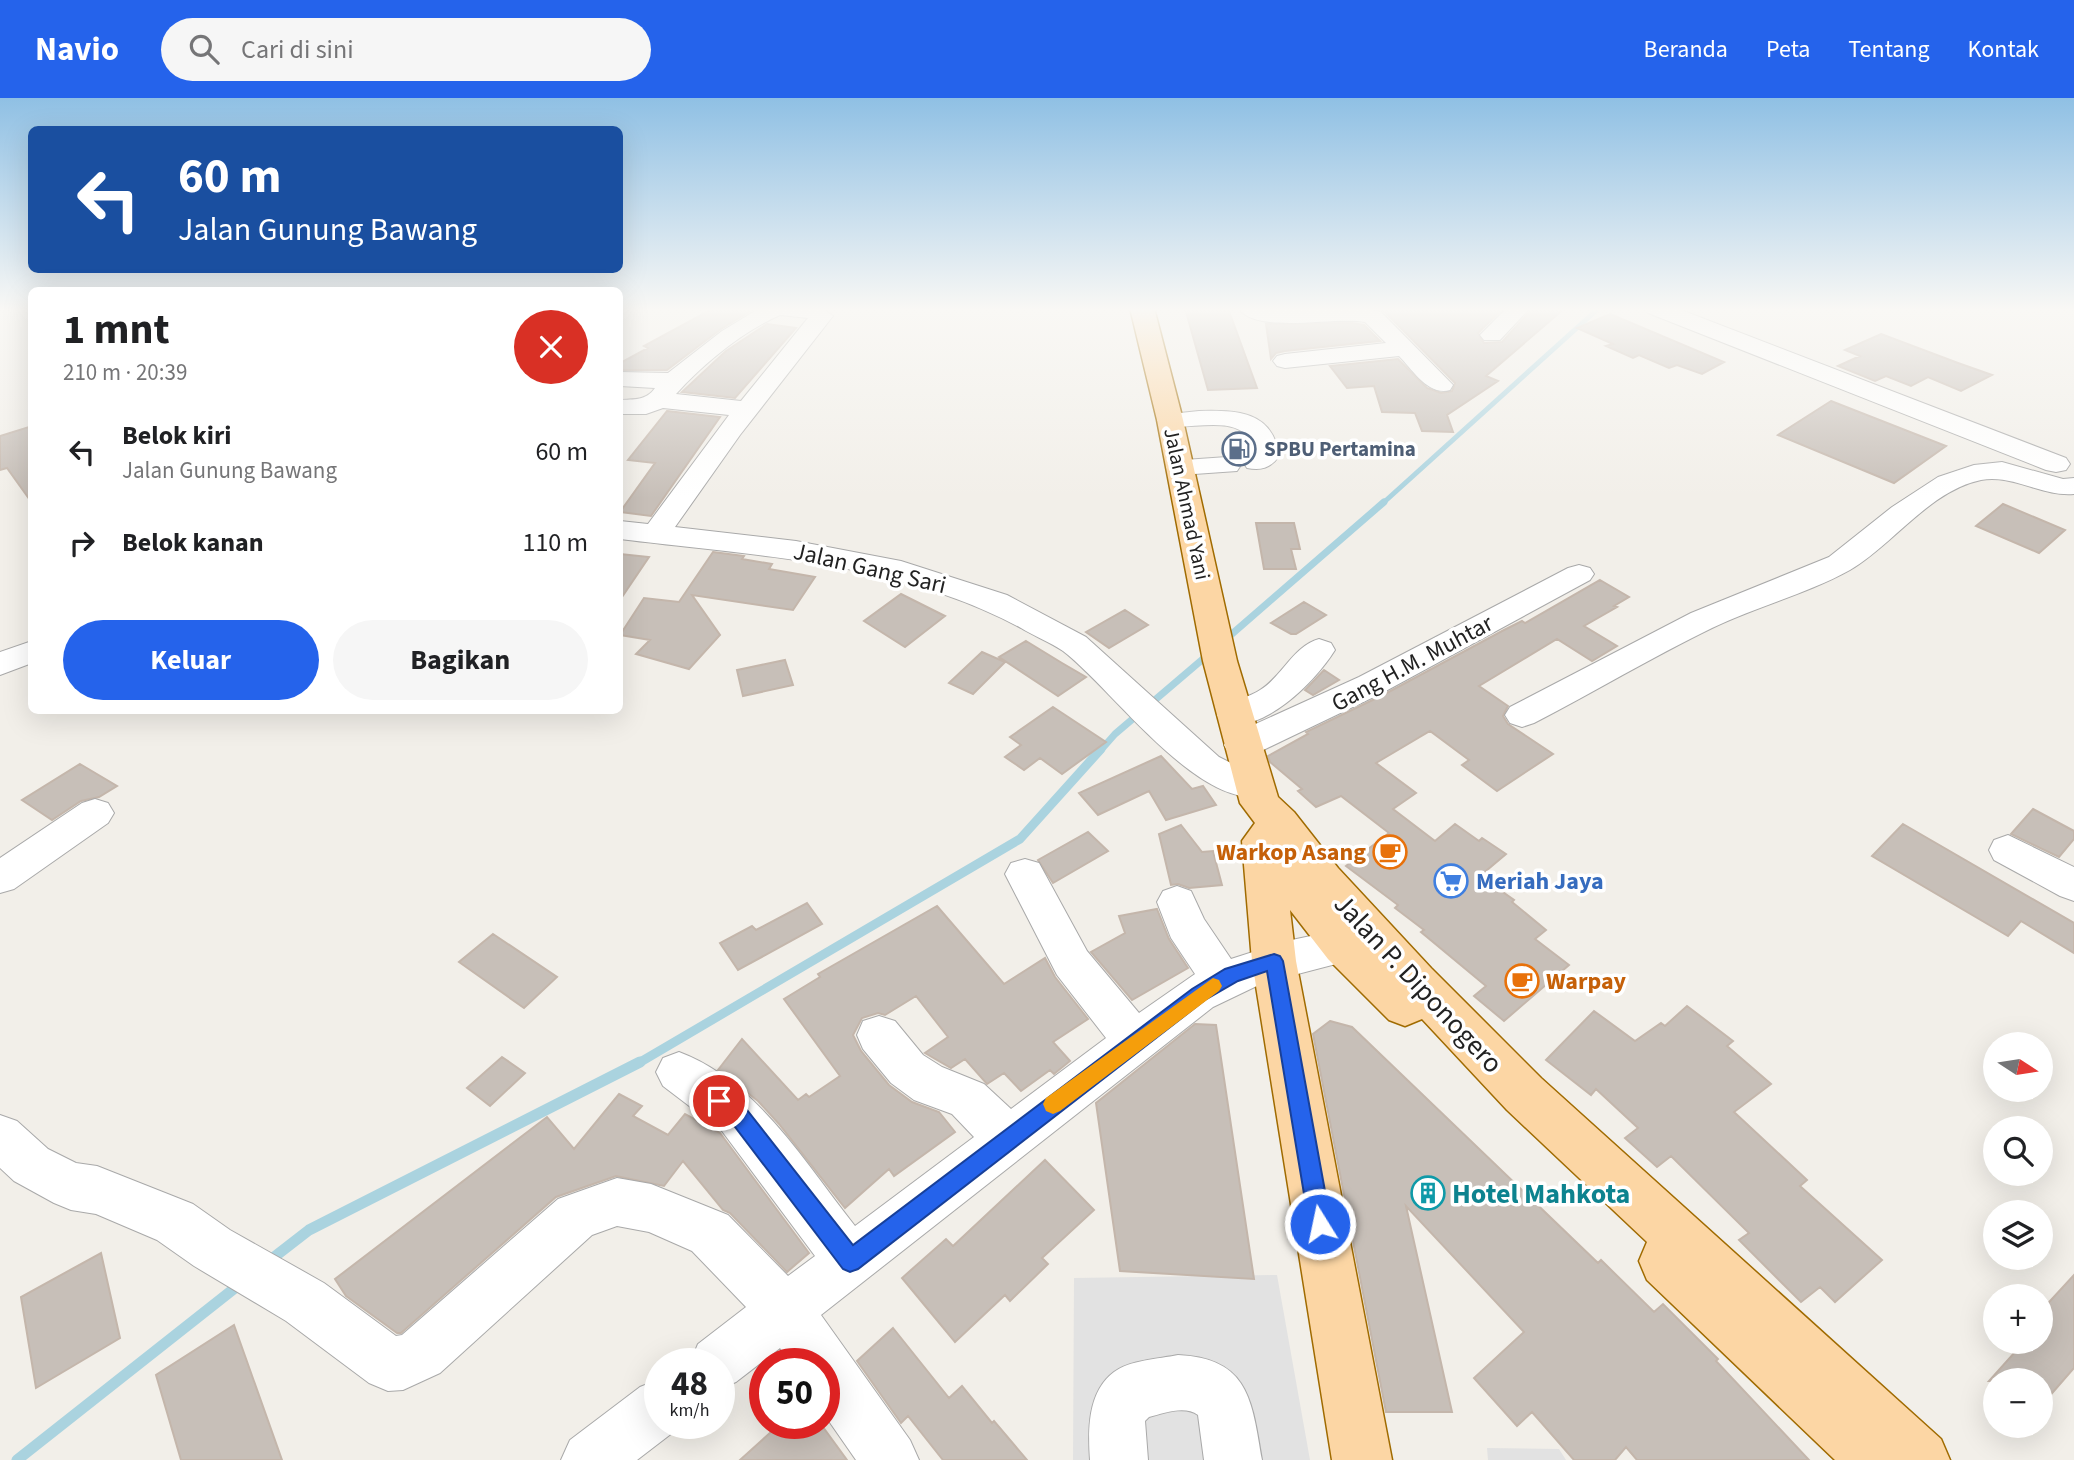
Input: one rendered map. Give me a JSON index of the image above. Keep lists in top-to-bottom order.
{
  "streets": {
    "main road": ["Jalan Ahmad Yani", "Jalan P. Diponogero"],
    "street": ["Jalan Gang Sari", "Gang H.M. Muhtar"]
  },
  "crossings": [
    ["Jalan Ahmad Yani", "Jalan Gang Sari"],
    ["Jalan Ahmad Yani", "Gang H.M. Muhtar"],
    ["Jalan Ahmad Yani", "Jalan P. Diponogero"],
    ["Jalan Gang Sari", "Jalan P. Diponogero"]
  ],
  "places": {
    "fuel station": ["SPBU Pertamina"],
    "cafe": ["Warkop Asang", "Warpay"],
    "supermarket": ["Meriah Jaya"],
    "building": ["Hotel Mahkota"]
  },
  "north": "right",
  "page": {
    "header": "Navio",
    "search": "Cari di sini",
    "nav": [
      "Beranda",
      "Peta",
      "Tentang",
      "Kontak"
    ],
    "turn": ["60 m", "Jalan Gunung Bawang"],
    "heading": ["1 mnt", "210 m · 20:39"],
    "list": [
      {
        "name": "Belok kiri",
        "note": "Jalan Gunung Bawang",
        "value": "60 m"
      },
      {
        "name": "Belok kanan",
        "value": "110 m"
      }
    ],
    "buttons": ["Keluar", "Bagikan"],
    "map_buttons": ["+", "−"],
    "speed": "48 km/h",
    "limit": "50"
  }
}
